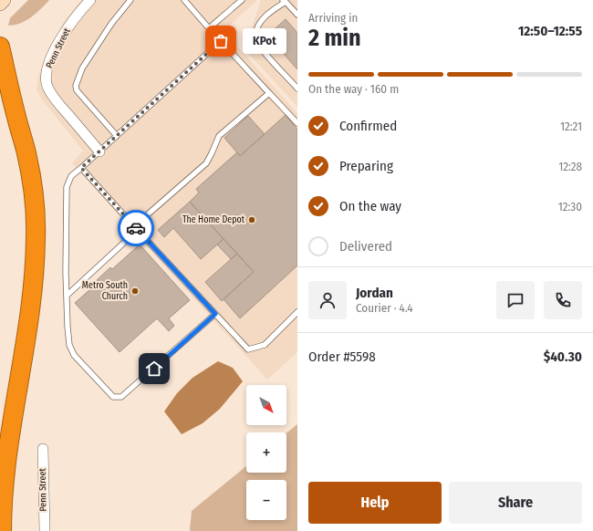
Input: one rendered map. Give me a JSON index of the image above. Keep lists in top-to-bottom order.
{
  "streets": {
    "street": ["Penn Street"]
  },
  "places": ["KPot", "The Home Depot", "Metro South Church"],
  "north": "bottom right",
  "page": {
    "heading": ["2 min", "Arriving in", "12:50–12:55"],
    "panel": [
      "Jordan",
      "Courier · 4.4",
      "Order #5598",
      "$40.30"
    ],
    "bubble": "KPot",
    "bar": "On the way · 160 m",
    "list": [
      ["Confirmed", "12:21"],
      ["Preparing", "12:28"],
      ["On the way", "12:30"],
      "Delivered"
    ],
    "map_buttons": ["+", "−"],
    "buttons": ["Help", "Share"]
  }
}
